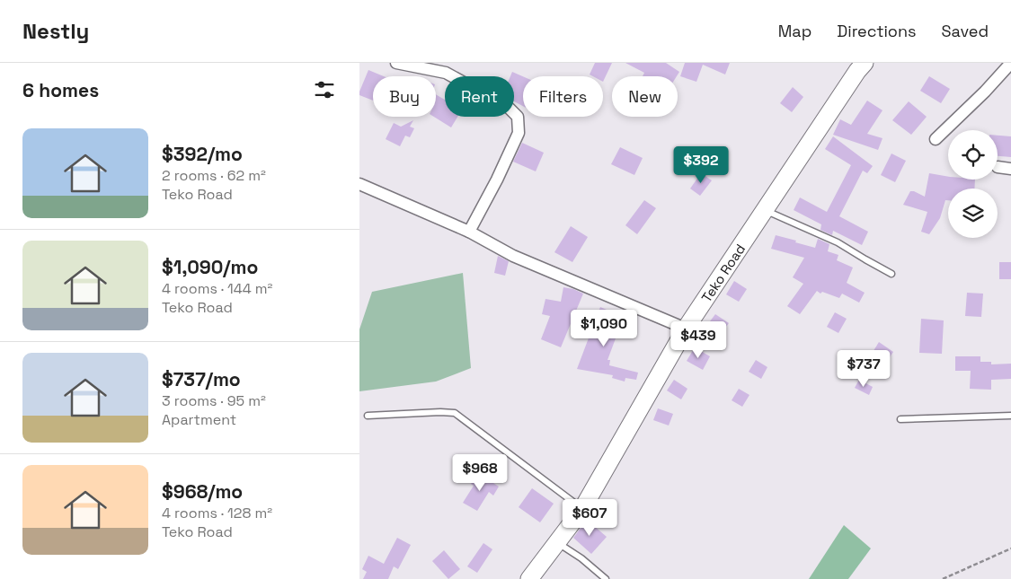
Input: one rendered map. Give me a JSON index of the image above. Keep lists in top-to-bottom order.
{
  "streets": {
    "street": ["Teko Road"]
  },
  "page": {
    "header": "Nestly",
    "nav": ["Map", "Directions", "Saved"],
    "heading": "6 homes",
    "chip": [
      "Buy",
      "Rent",
      "Filters",
      "New"
    ],
    "list": [
      {
        "name": "$392/mo",
        "note": "2 rooms · 62 m² · Teko Road"
      },
      {
        "name": "$1,090/mo",
        "note": "4 rooms · 144 m² · Teko Road"
      },
      {
        "name": "$737/mo",
        "note": "3 rooms · 95 m² · Apartment"
      },
      {
        "name": "$968/mo",
        "note": "4 rooms · 128 m² · Teko Road"
      }
    ],
    "price": [
      "$392",
      "$1,090",
      "$439",
      "$737",
      "$968",
      "$607"
    ]
  }
}
